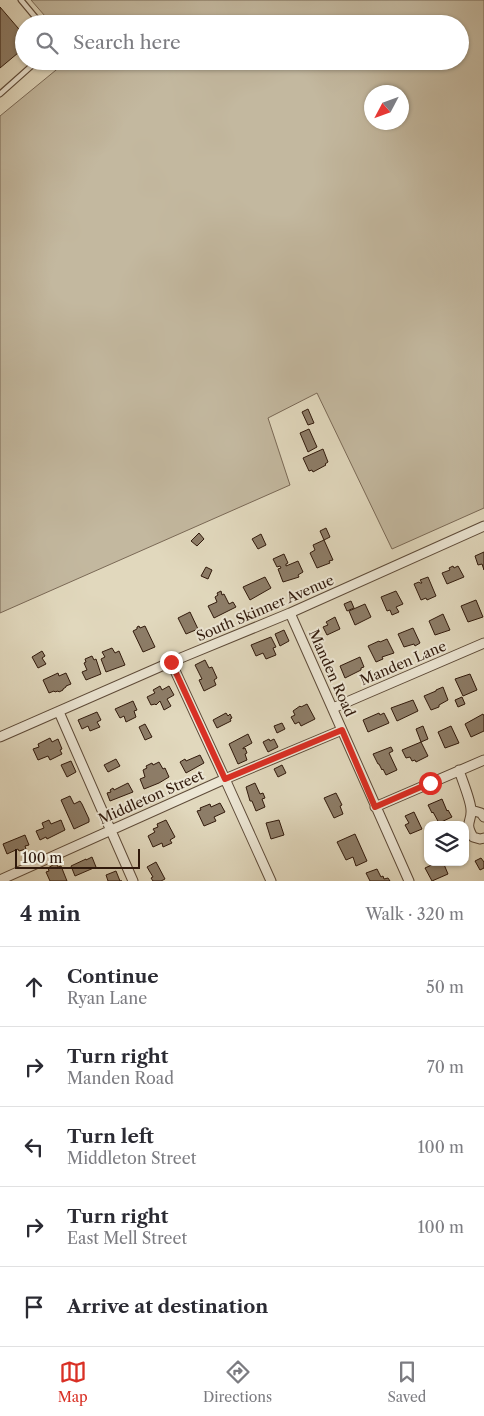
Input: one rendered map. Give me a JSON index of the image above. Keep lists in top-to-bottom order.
{
  "streets": {
    "street": [
      "South Skinner Avenue",
      "Manden Lane",
      "Manden Road",
      "Middleton Street"
    ]
  },
  "crossings": [
    ["South Skinner Avenue", "Manden Road"],
    ["Manden Lane", "Manden Road"],
    ["Manden Road", "Middleton Street"]
  ],
  "scale_bar": "100 m",
  "north": "bottom left",
  "page": {
    "search": "Search here",
    "scale": "100 m",
    "heading": ["4 min", "Walk · 320 m"],
    "list": [
      ["Continue", "Ryan Lane", "50 m"],
      ["Turn right", "Manden Road", "70 m"],
      ["Turn left", "Middleton Street", "100 m"],
      ["Turn right", "East Mell Street", "100 m"],
      "Arrive at destination"
    ],
    "nav": ["Map", "Directions", "Saved"]
  }
}
